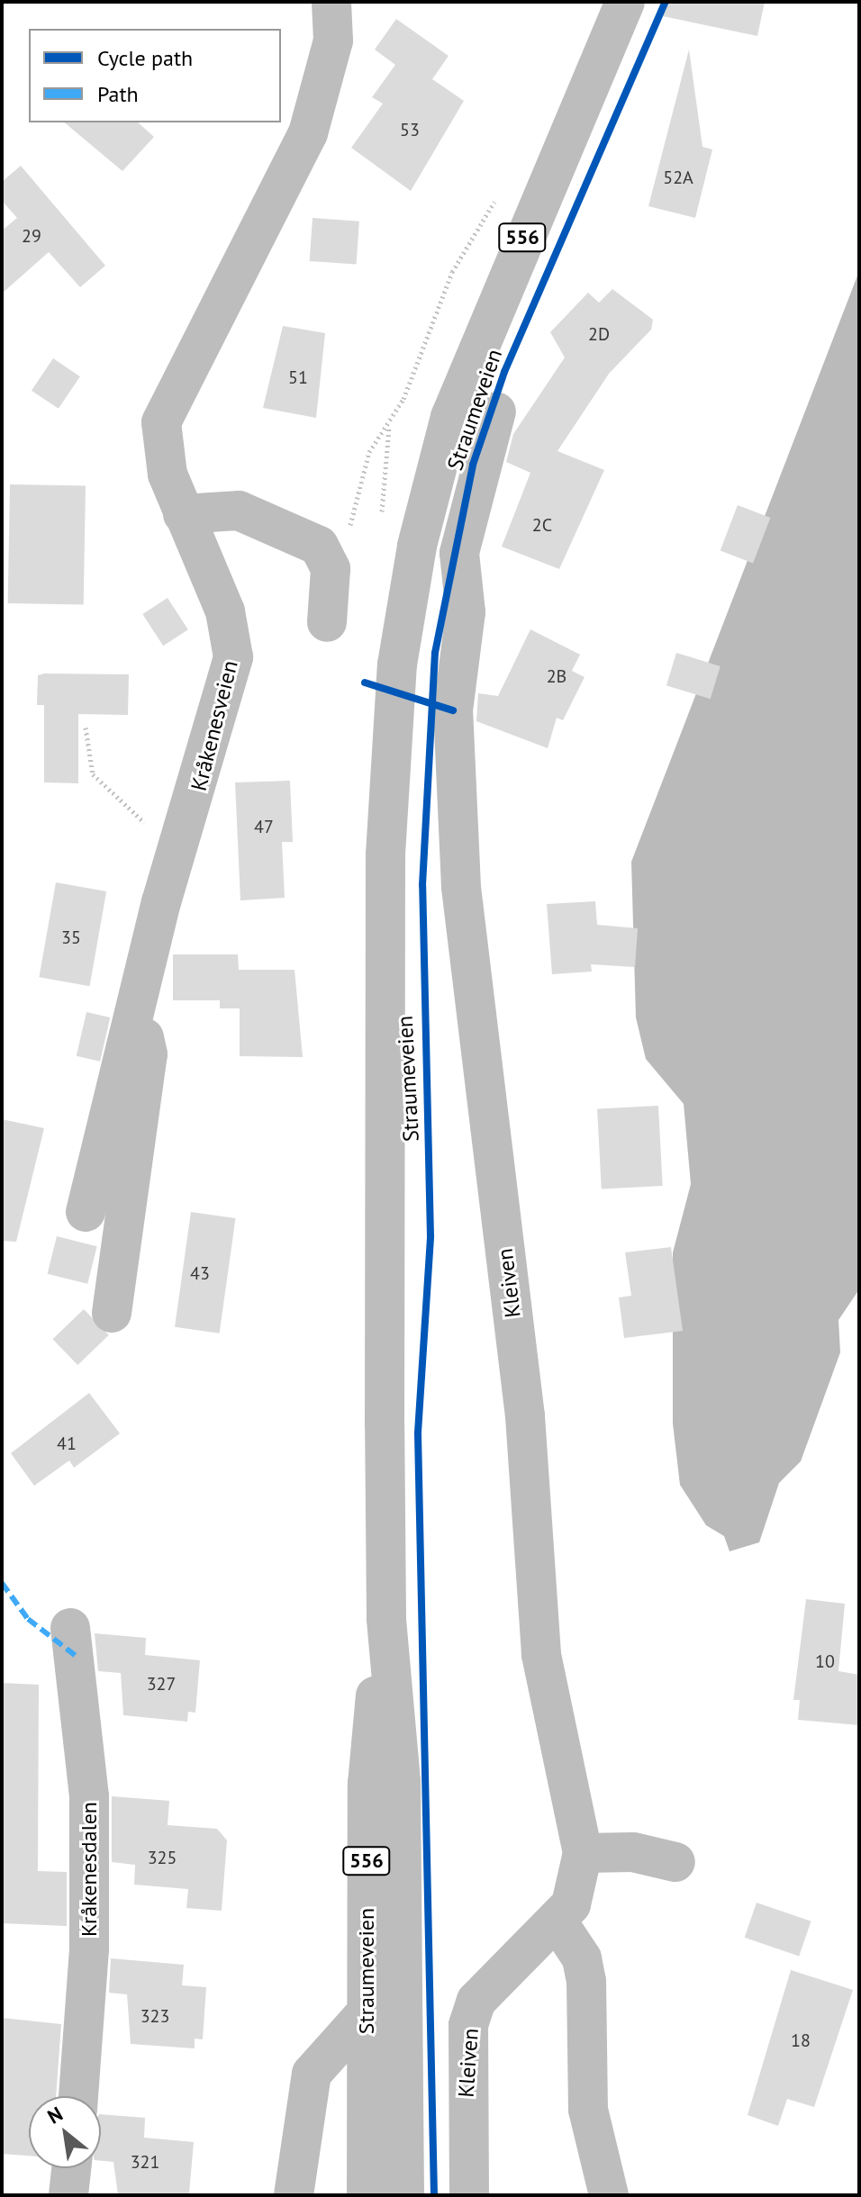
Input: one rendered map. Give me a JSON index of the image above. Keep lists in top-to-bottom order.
{
  "streets": {
    "street": [
      "556",
      "Straumeveien",
      "Kråkenesveien",
      "Kleiven",
      "Kråkenesdalen"
    ]
  },
  "house_numbers": [
    "53",
    "52A",
    "29",
    "2D",
    "51",
    "2C",
    "2B",
    "47",
    "35",
    "43",
    "41",
    "10",
    "327",
    "325",
    "323",
    "18",
    "321"
  ],
  "legend": ["Cycle path", "Path"],
  "north": "top left"
}
